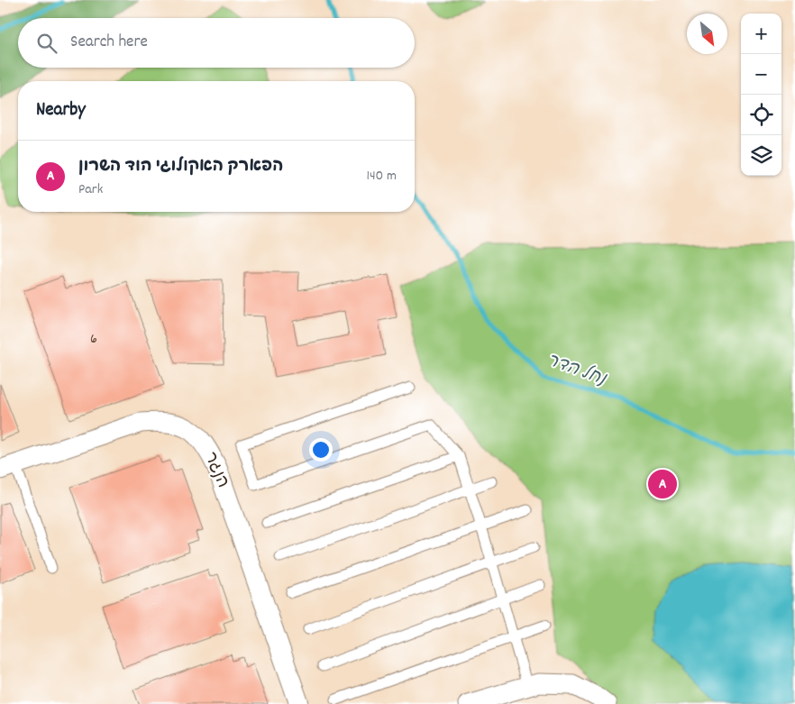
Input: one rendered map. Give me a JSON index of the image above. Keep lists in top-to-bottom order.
{
  "streets": {
    "street": ["הנגר"]
  },
  "water": ["נחל הדר"],
  "house_numbers": ["6"],
  "north": "bottom right",
  "page": {
    "map_buttons": ["+", "−"],
    "search": "Search here",
    "heading": "Nearby",
    "list": [
      {
        "mark": "A",
        "name": "הפארק האקולוגי הוד השרון",
        "note": "Park",
        "value": "140 m"
      }
    ],
    "pins": "A"
  }
}
